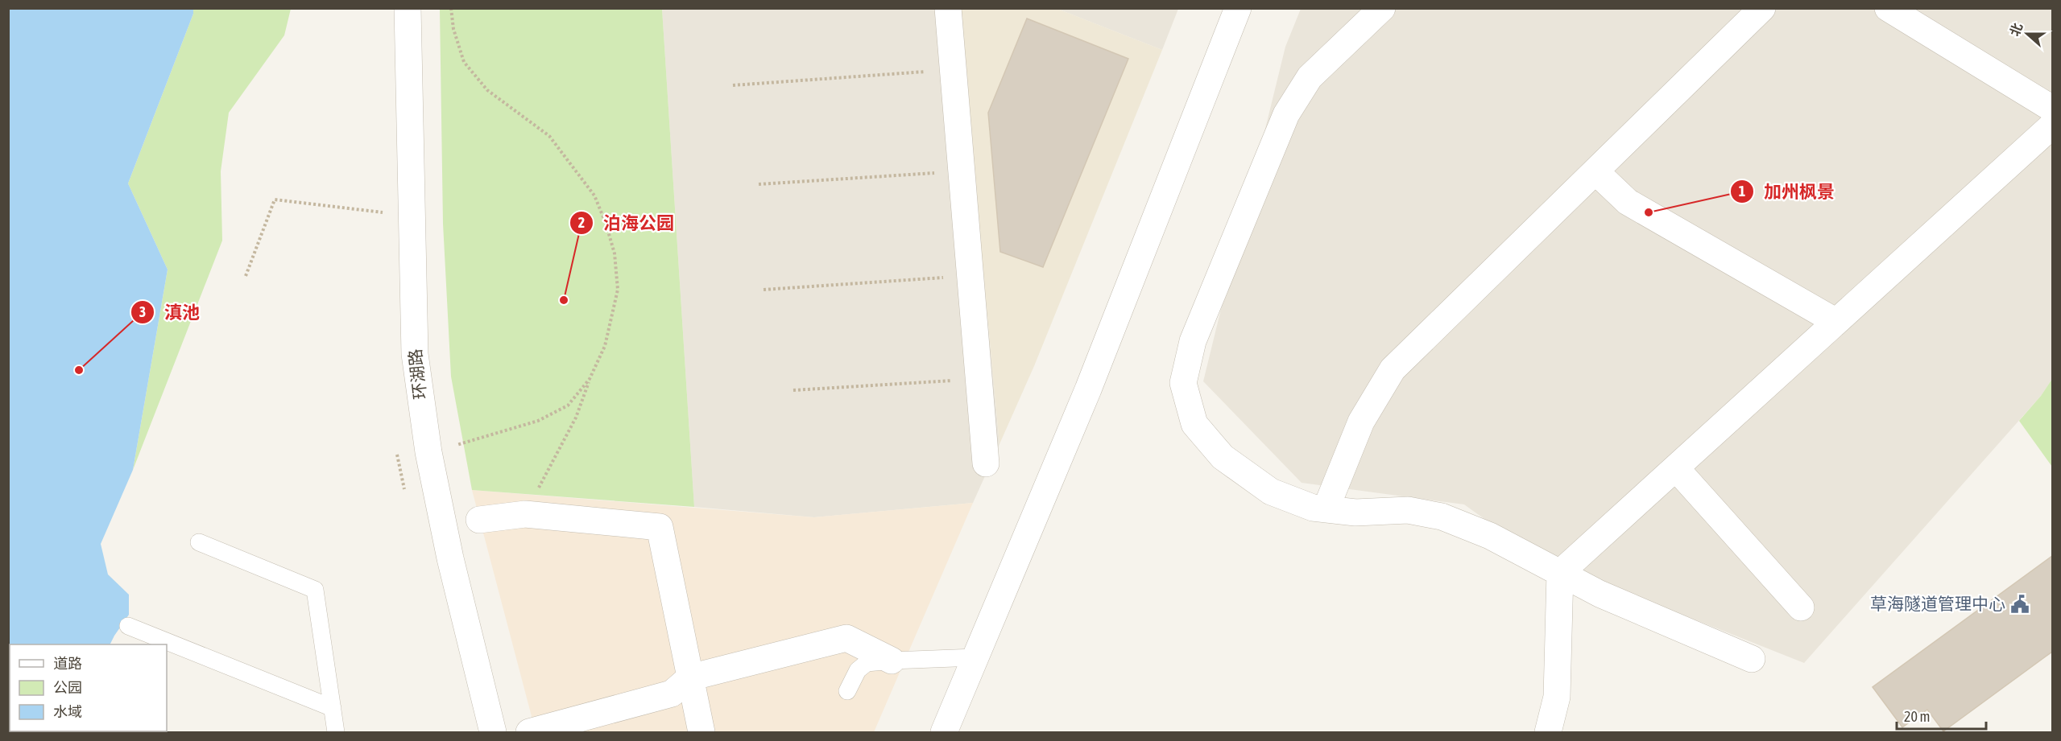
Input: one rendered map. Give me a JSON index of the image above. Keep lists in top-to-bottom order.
{
  "streets": {
    "street": ["环湖路"]
  },
  "places": {
    "other": ["加州枫景", "泊海公园", "滇池"],
    "public building": ["草海隧道管理中心"]
  },
  "legend": ["道路", "公园", "水域"],
  "scale_bar": "20 m",
  "north": "left"
}
